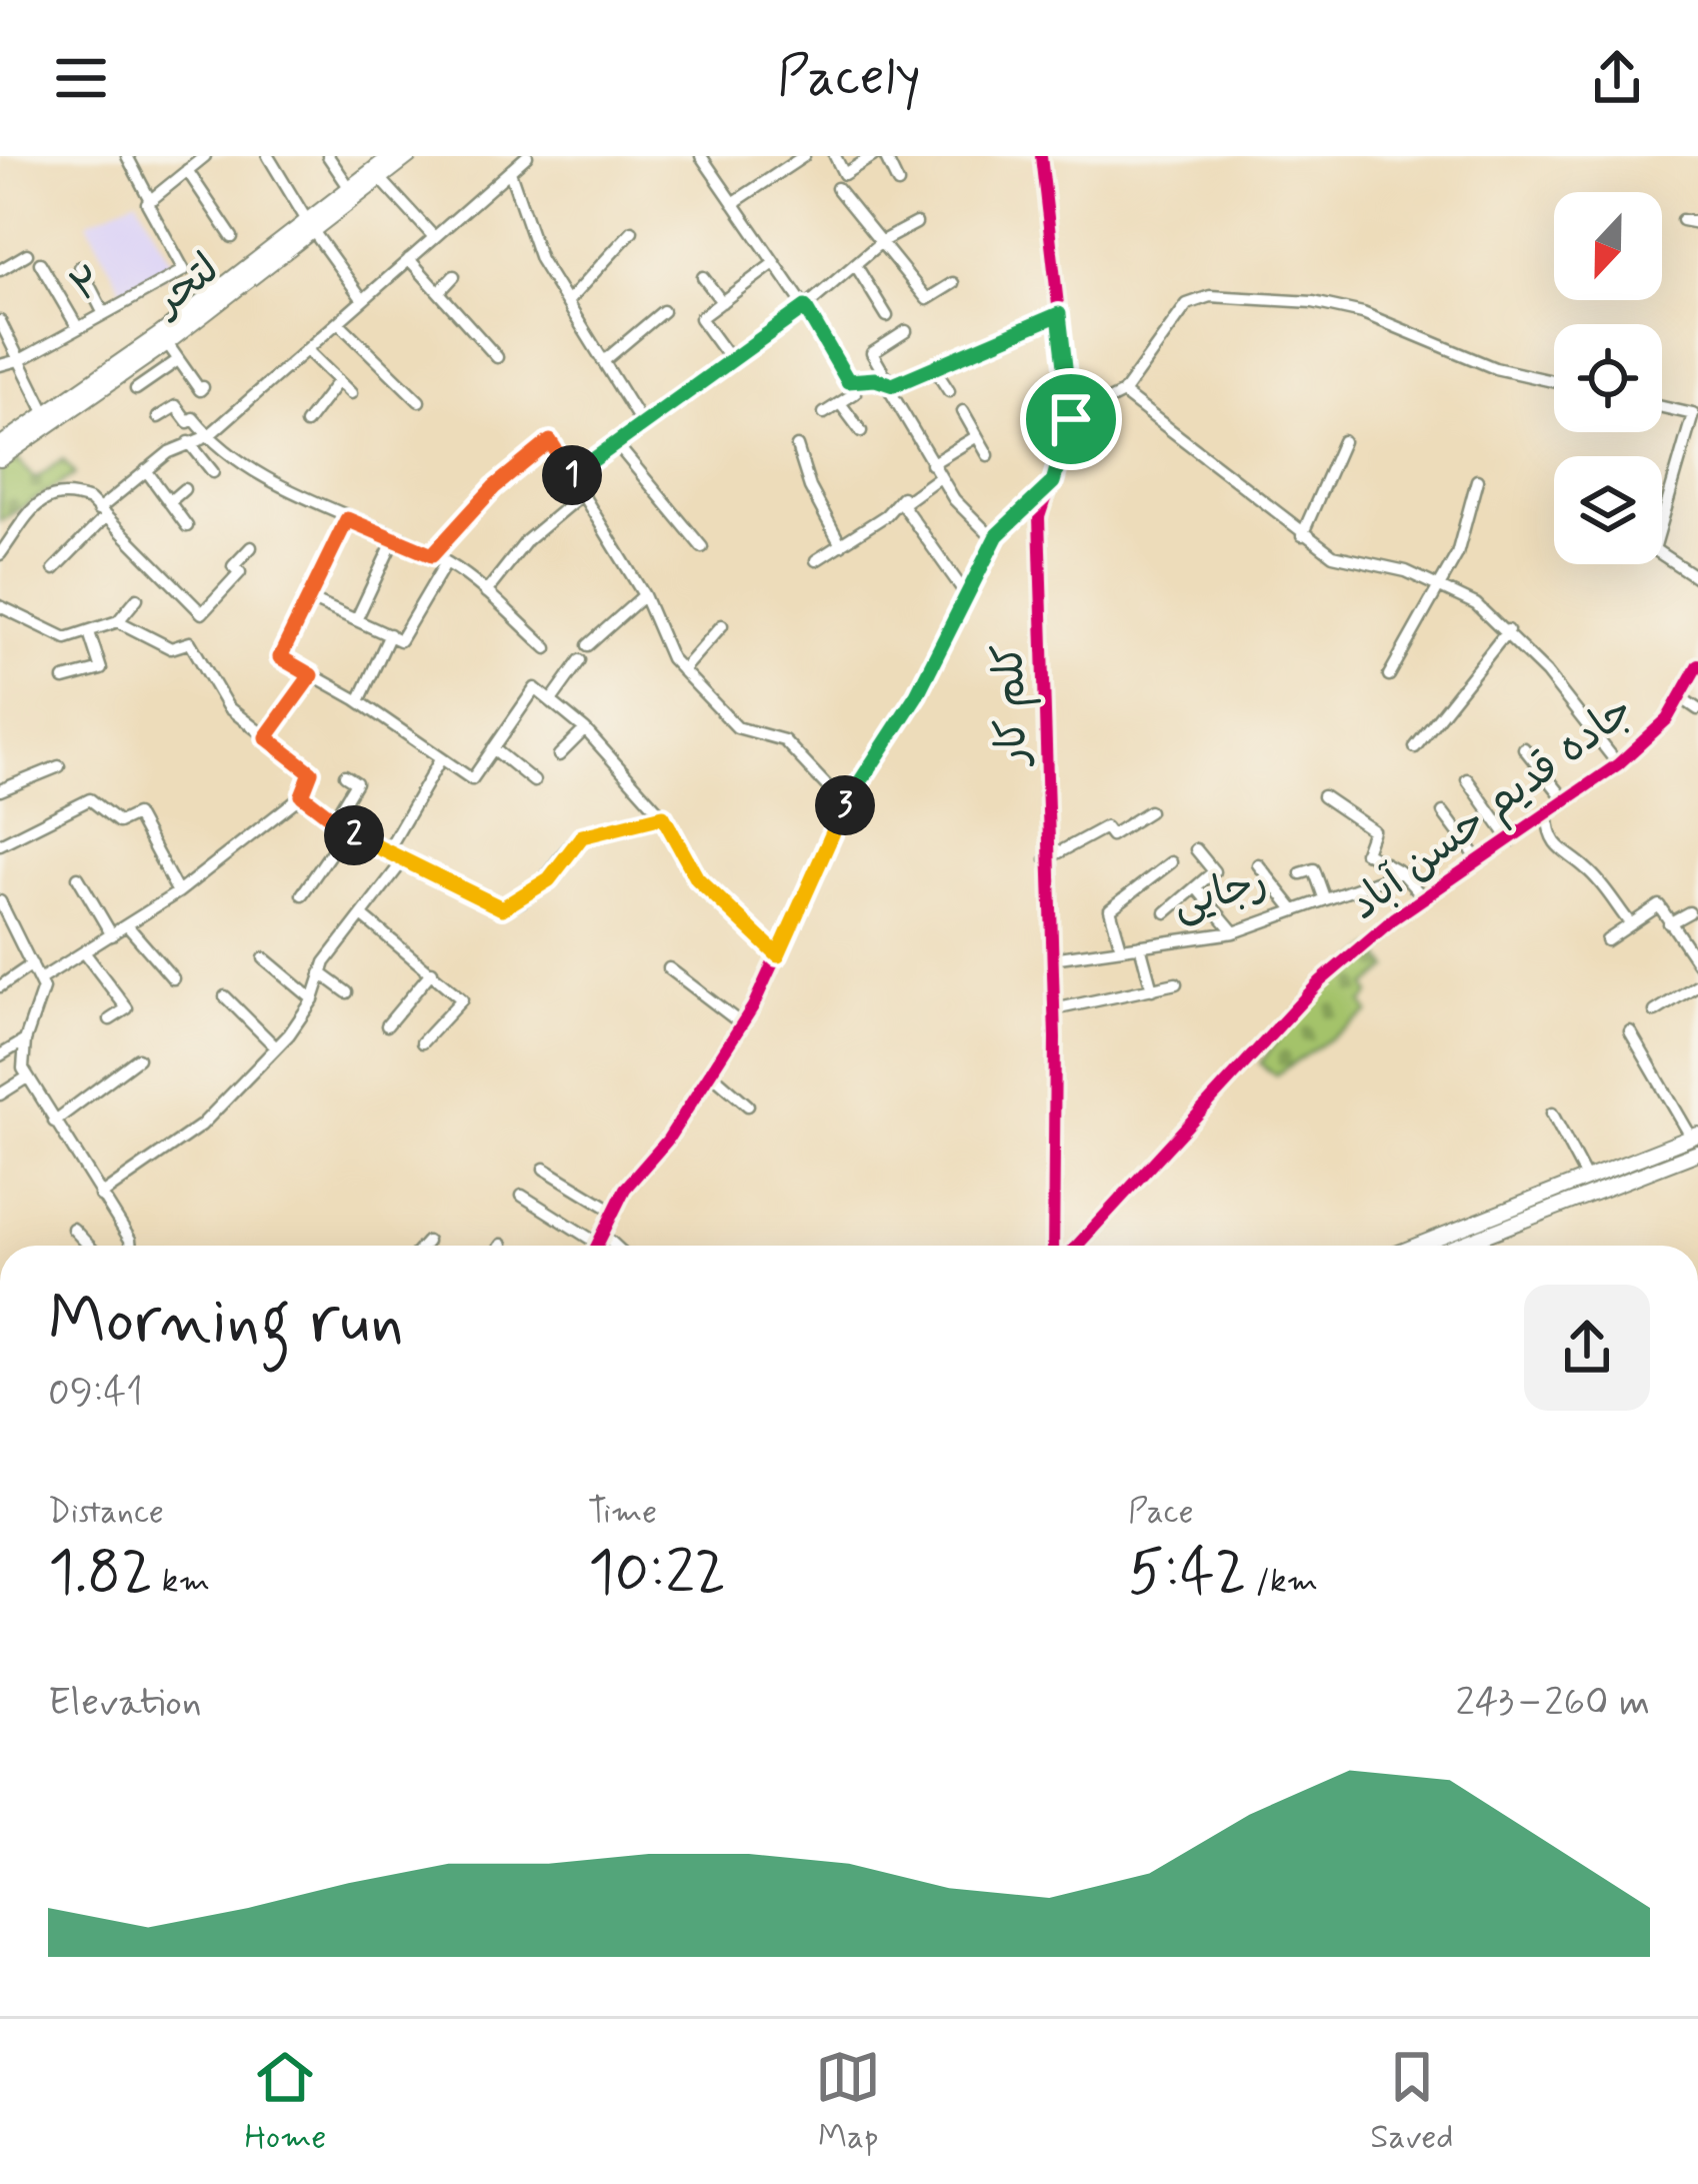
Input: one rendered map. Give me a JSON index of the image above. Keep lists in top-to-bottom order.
{
  "streets": {
    "street": [
      "۲",
      "لتحر",
      "کلم کار",
      "جاده قدیم حسن آباد",
      "رجایی"
    ]
  },
  "crossings": [
    ["کلم کار", "رجایی"]
  ],
  "north": "bottom",
  "page": {
    "header": "Pacely",
    "pins": ["1", "3", "2"],
    "heading": ["Morning run", "09:41"],
    "stats": [
      ["Distance", "1.82 km"],
      ["Time", "10:22"],
      ["Pace", "5:42 /km"]
    ],
    "chart": ["Elevation", "243–260 m"],
    "tabs": ["Home", "Map", "Saved"]
  }
}
